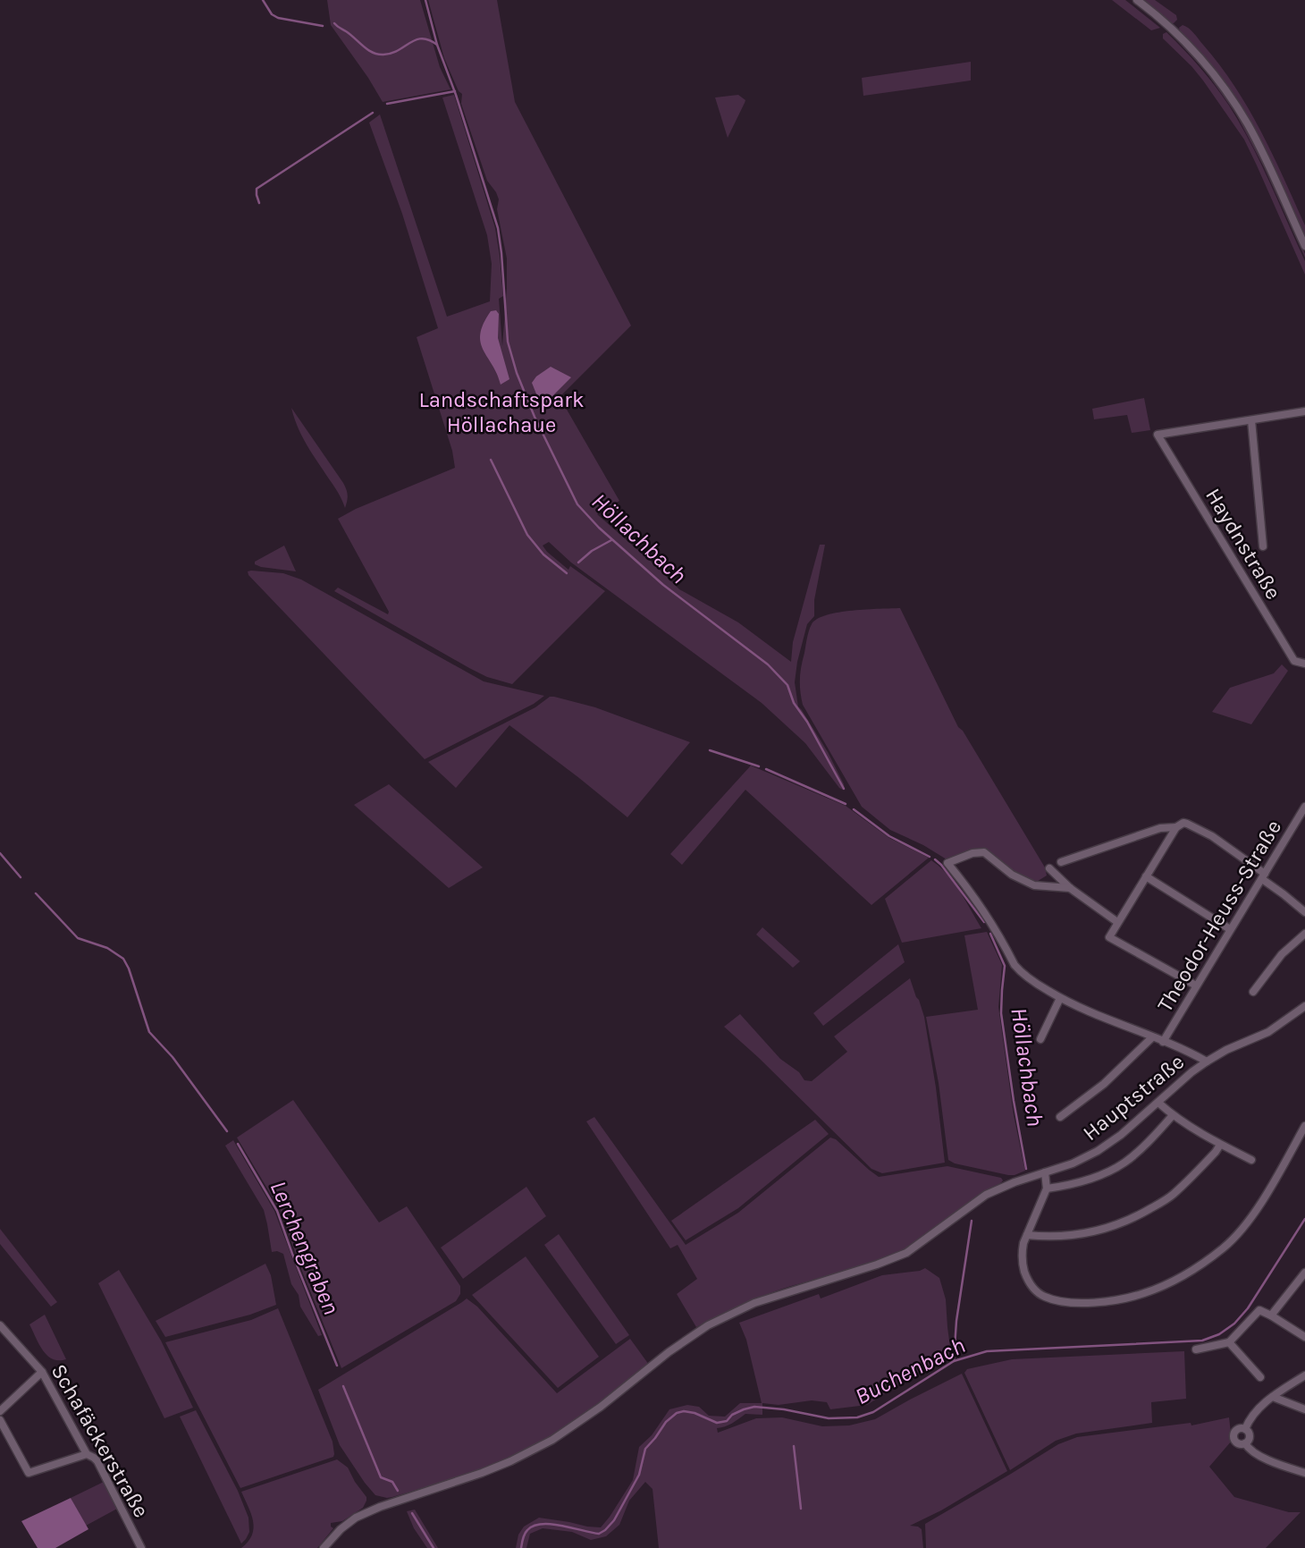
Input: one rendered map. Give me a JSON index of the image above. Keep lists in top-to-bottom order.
{
  "streets": {
    "street": [
      "Haydnstraße",
      "Theodor-Heuss-Straße",
      "Hauptstraße",
      "Schafäckerstraße"
    ]
  },
  "water": ["Höllachbach", "Lerchengraben", "Buchenbach"],
  "parks": ["Landschaftspark Höllachaue"]
}
